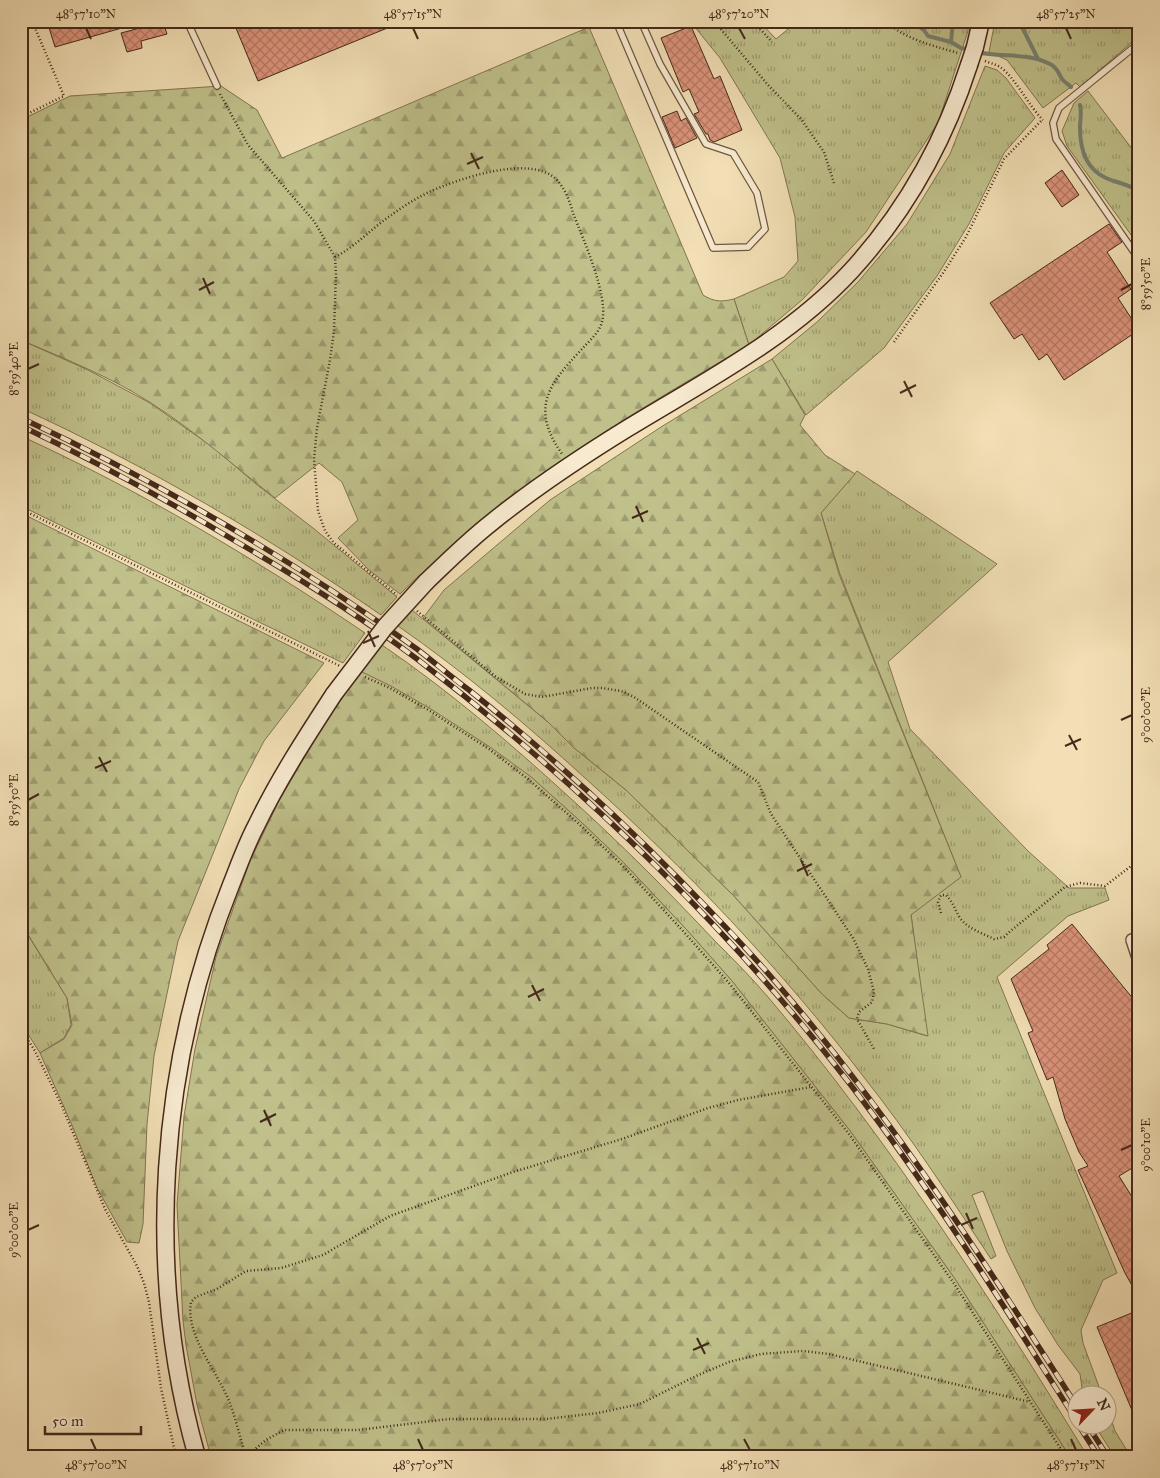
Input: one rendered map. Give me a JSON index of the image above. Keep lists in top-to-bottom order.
{
  "scale_bar": "50 m",
  "north": "top right",
  "coordinates": [
    "48°57'10\"N",
    "48°57'15\"N",
    "48°57'20\"N",
    "48°57'25\"N",
    "8°59'50\"E",
    "8°59'40\"E",
    "9°00'00\"E",
    "9°00'10\"E",
    "48°57'00\"N",
    "48°57'05\"N"
  ]
}
